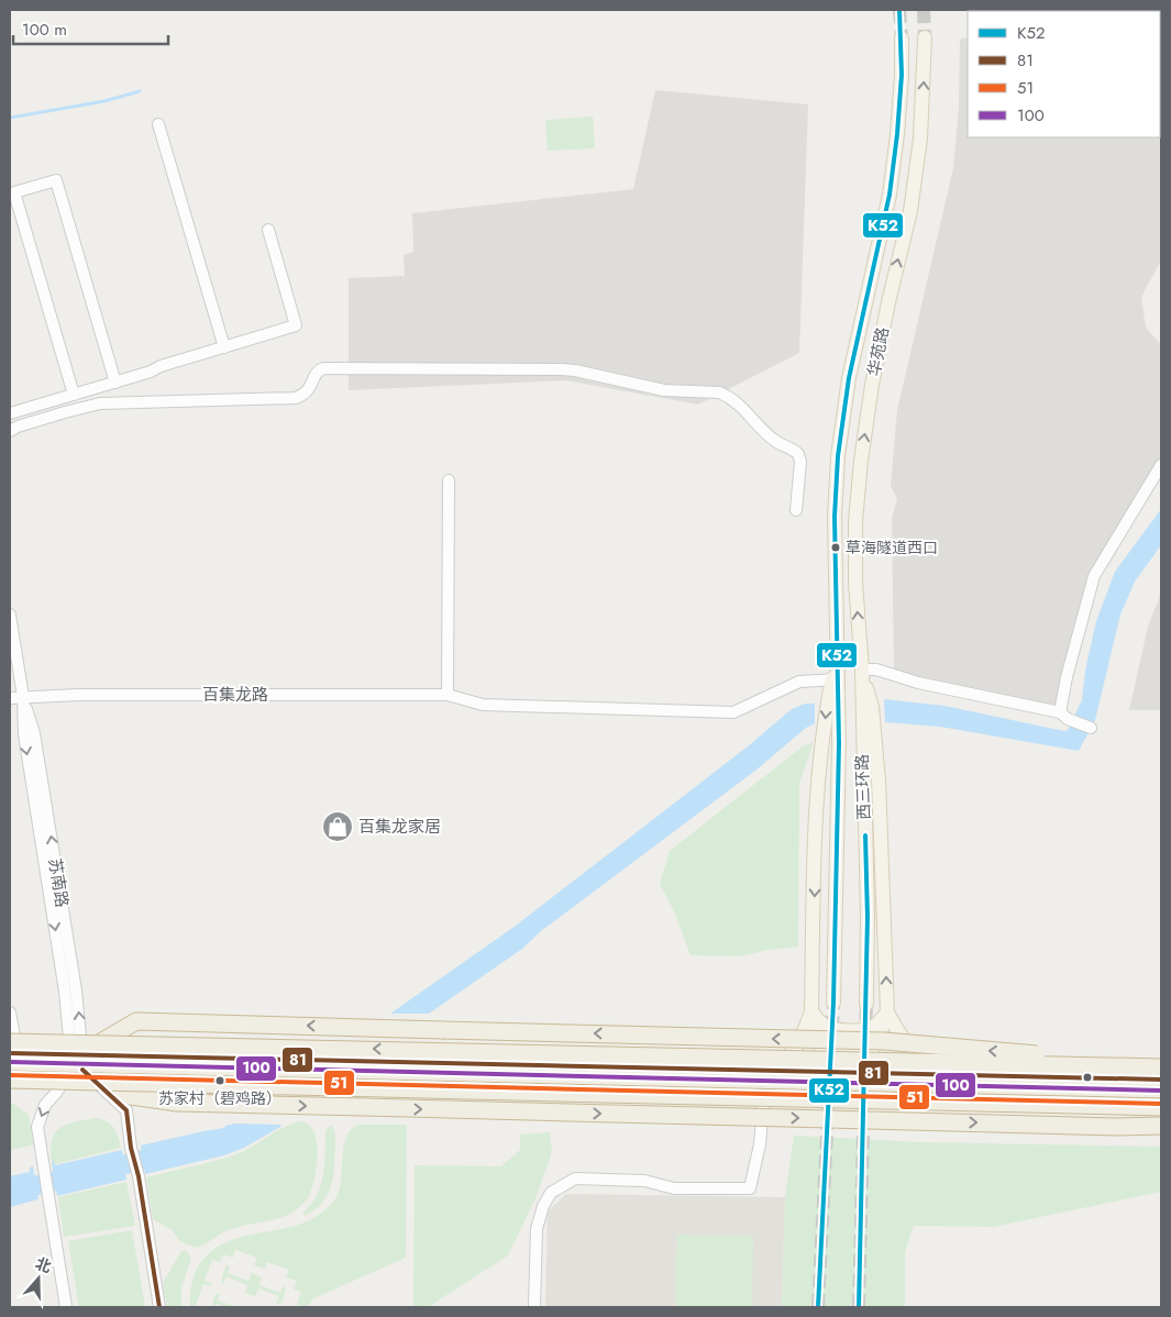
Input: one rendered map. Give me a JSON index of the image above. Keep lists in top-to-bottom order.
{
  "streets": {
    "main road": ["华苑路", "西三环路"],
    "street": ["百集龙路", "苏南路"]
  },
  "crossings": [
    ["华苑路", "百集龙路"],
    ["华苑路", "西三环路"],
    ["百集龙路", "西三环路"],
    ["百集龙路", "苏南路"]
  ],
  "places": {
    "other": ["草海隧道西口", "苏家村（碧鸡路）"],
    "shop": ["百集龙家居"]
  },
  "lines": [
    "transit line K52",
    "transit line 81",
    "transit line 100",
    "transit line 51"
  ],
  "legend": [
    "K52",
    "81",
    "51",
    "100"
  ],
  "scale_bar": "100 m",
  "north": "top"
}
